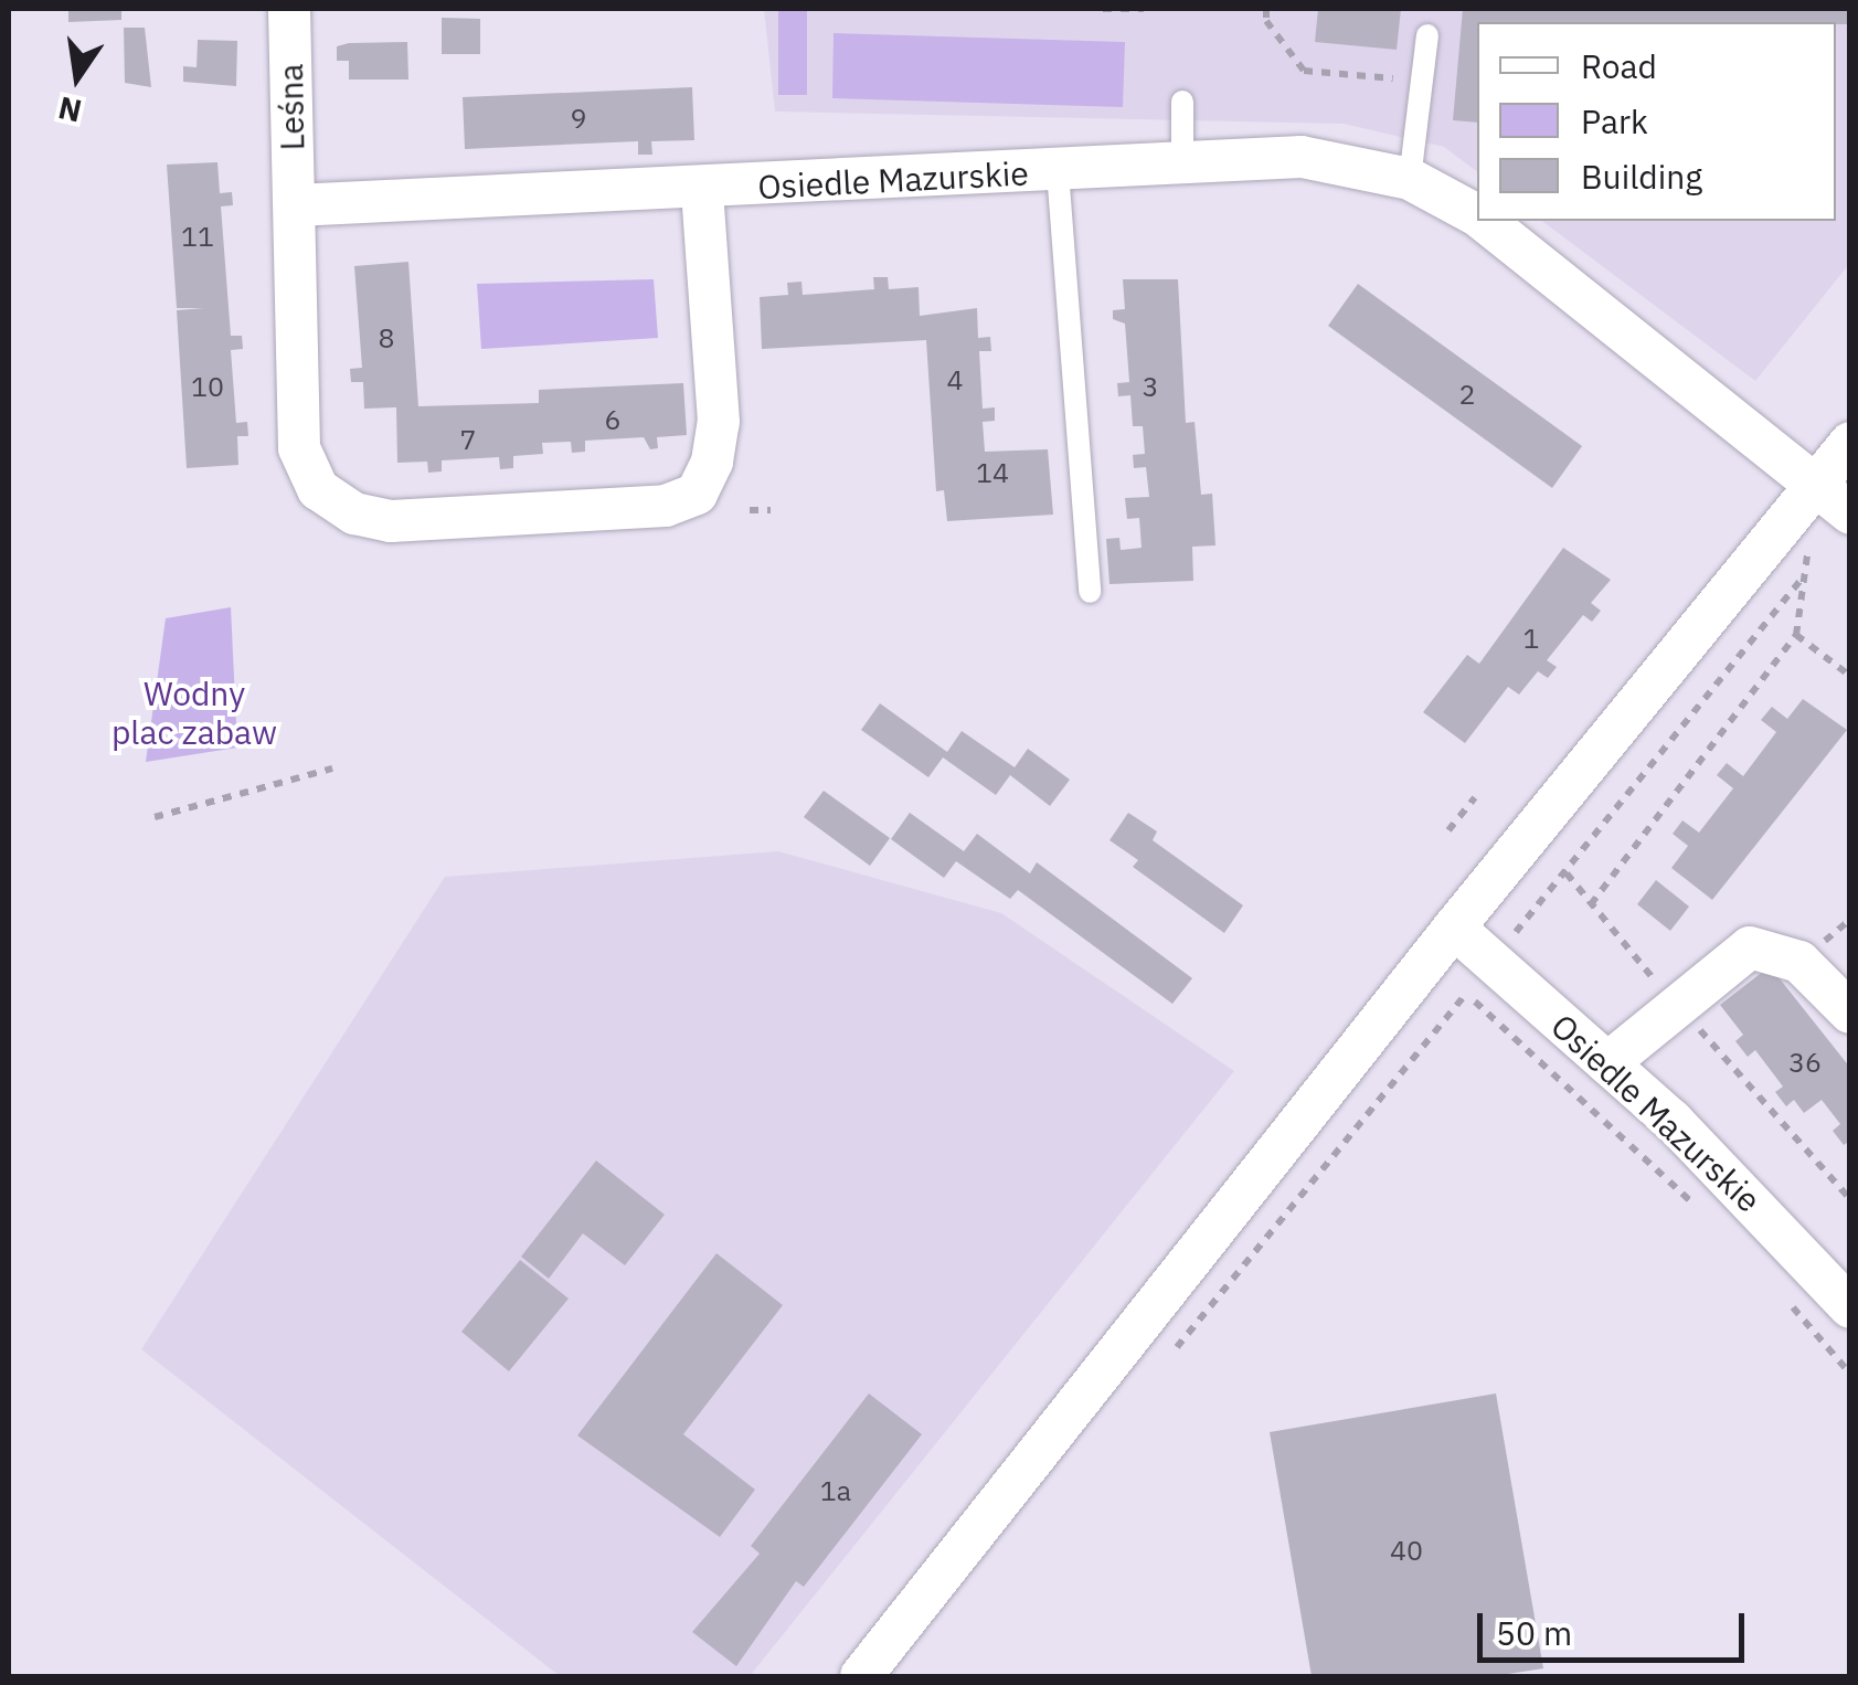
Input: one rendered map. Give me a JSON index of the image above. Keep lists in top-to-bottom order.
{
  "streets": {
    "street": ["Leśna", "Osiedle Mazurskie"]
  },
  "crossings": [
    ["Leśna", "Osiedle Mazurskie"]
  ],
  "parks": ["Wodny plac zabaw"],
  "house_numbers": [
    "9",
    "11",
    "8",
    "4",
    "10",
    "3",
    "2",
    "6",
    "7",
    "14",
    "1",
    "36",
    "1a",
    "40"
  ],
  "legend": ["Road", "Park", "Building"],
  "scale_bar": "50 m",
  "north": "bottom"
}
